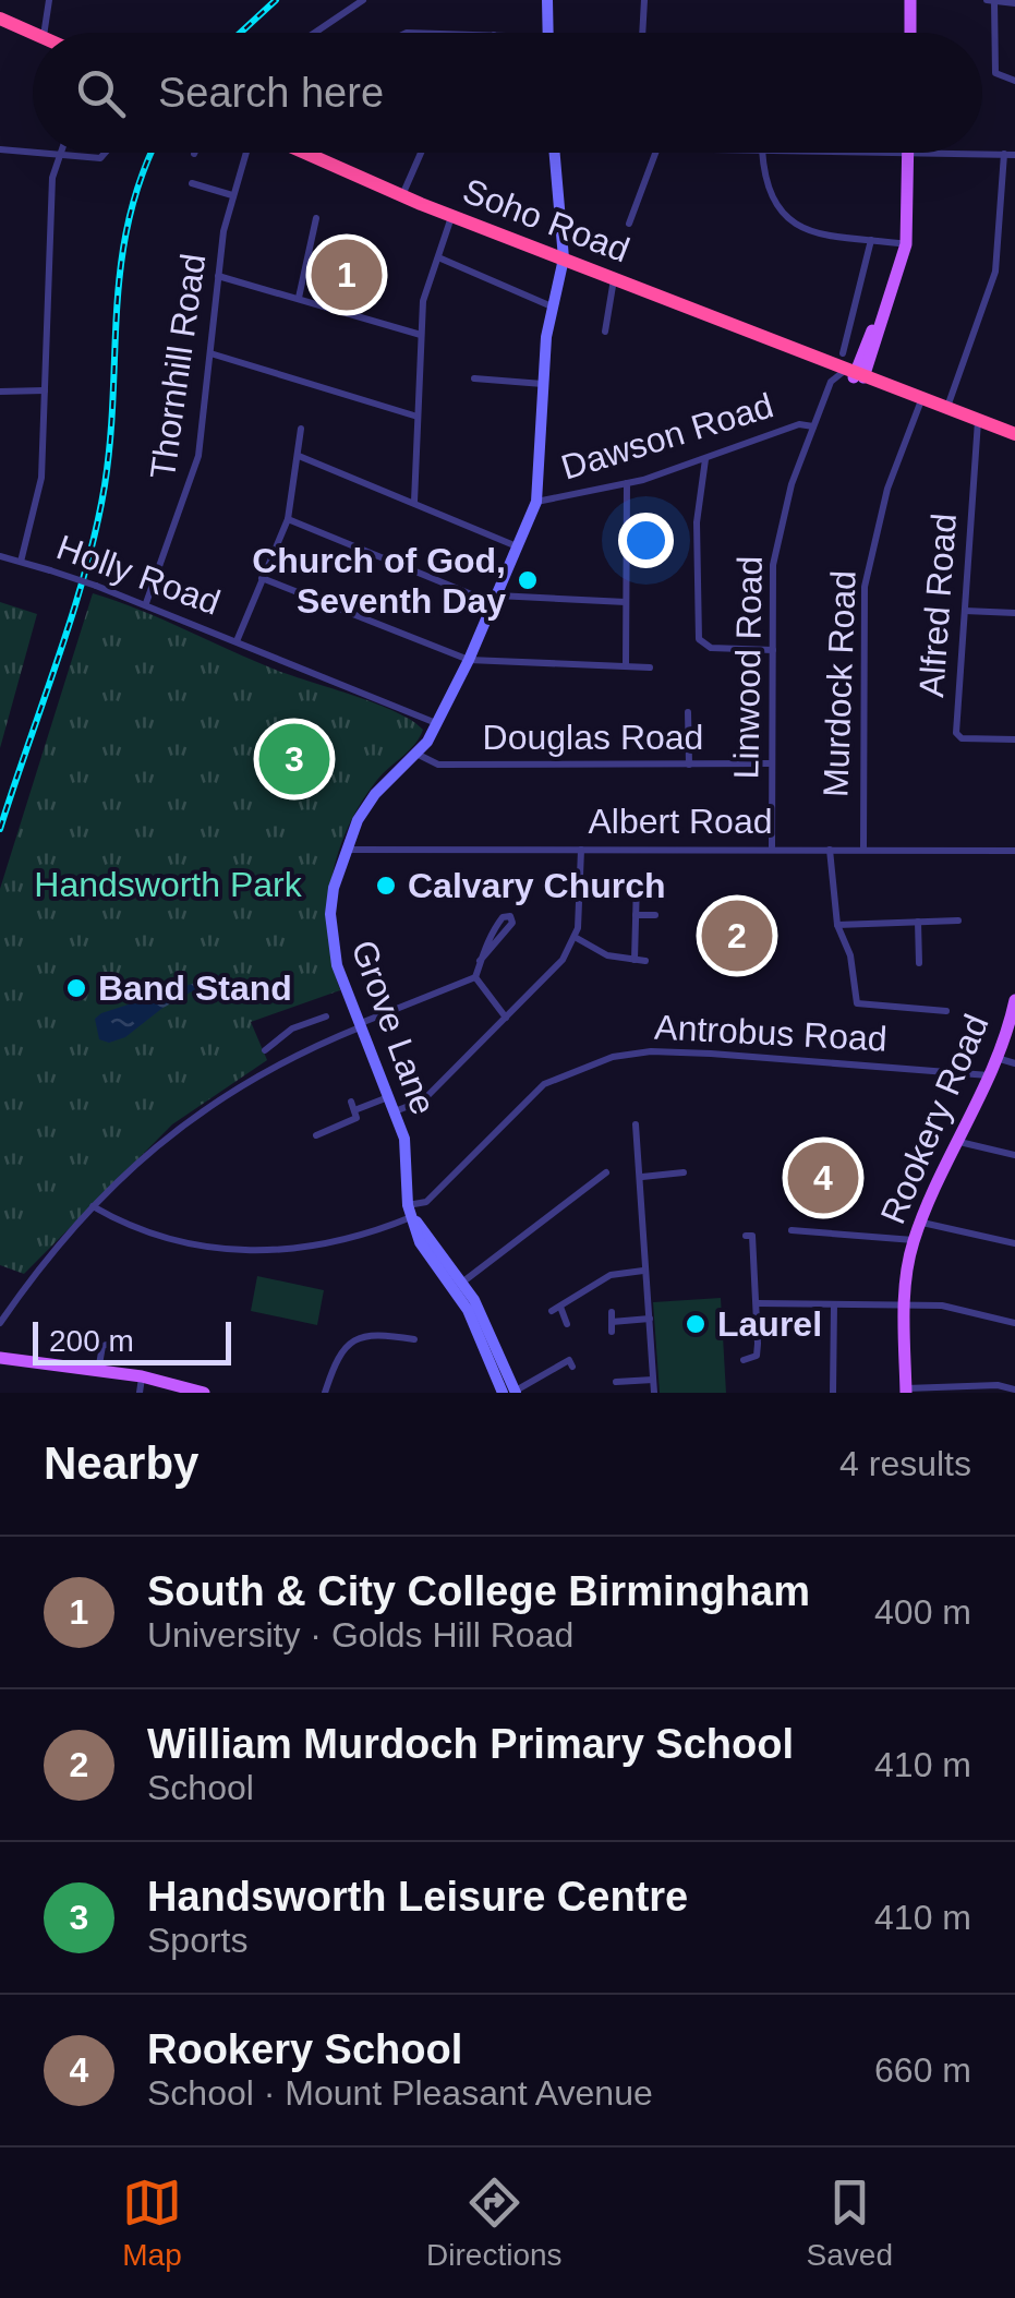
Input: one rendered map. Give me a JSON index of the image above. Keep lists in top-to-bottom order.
{
  "streets": {
    "highway": ["Soho Road"],
    "main road": ["Rookery Road"],
    "street": [
      "Thornhill Road",
      "Dawson Road",
      "Holly Road",
      "Alfred Road",
      "Linwood Road",
      "Murdock Road",
      "Douglas Road",
      "Albert Road",
      "Grove Lane",
      "Antrobus Road"
    ]
  },
  "crossings": [
    ["Soho Road", "Alfred Road"],
    ["Soho Road", "Linwood Road"],
    ["Soho Road", "Murdock Road"],
    ["Soho Road", "Grove Lane"],
    ["Thornhill Road", "Holly Road"],
    ["Dawson Road", "Linwood Road"],
    ["Dawson Road", "Grove Lane"],
    ["Holly Road", "Grove Lane"],
    ["Linwood Road", "Douglas Road"],
    ["Linwood Road", "Albert Road"],
    ["Murdock Road", "Albert Road"],
    ["Douglas Road", "Grove Lane"],
    ["Albert Road", "Grove Lane"],
    ["Grove Lane", "Antrobus Road"],
    ["Antrobus Road", "Rookery Road"]
  ],
  "parks": ["Handsworth Park"],
  "places": [
    "Church of God, Seventh Day",
    "Calvary Church",
    "Band Stand",
    "Laurel"
  ],
  "scale_bar": "200 m",
  "page": {
    "search": "Search here",
    "pins": [
      "1",
      "3",
      "2",
      "4"
    ],
    "scale": "200 m",
    "heading": ["Nearby", "4 results"],
    "list": [
      {
        "mark": "1",
        "name": "South & City College Birmingham",
        "note": "University · Golds Hill Road",
        "value": "400 m"
      },
      {
        "mark": "2",
        "name": "William Murdoch Primary School",
        "note": "School",
        "value": "410 m"
      },
      {
        "mark": "3",
        "name": "Handsworth Leisure Centre",
        "note": "Sports",
        "value": "410 m"
      },
      {
        "mark": "4",
        "name": "Rookery School",
        "note": "School · Mount Pleasant Avenue",
        "value": "660 m"
      }
    ],
    "nav": ["Map", "Directions", "Saved"]
  }
}
